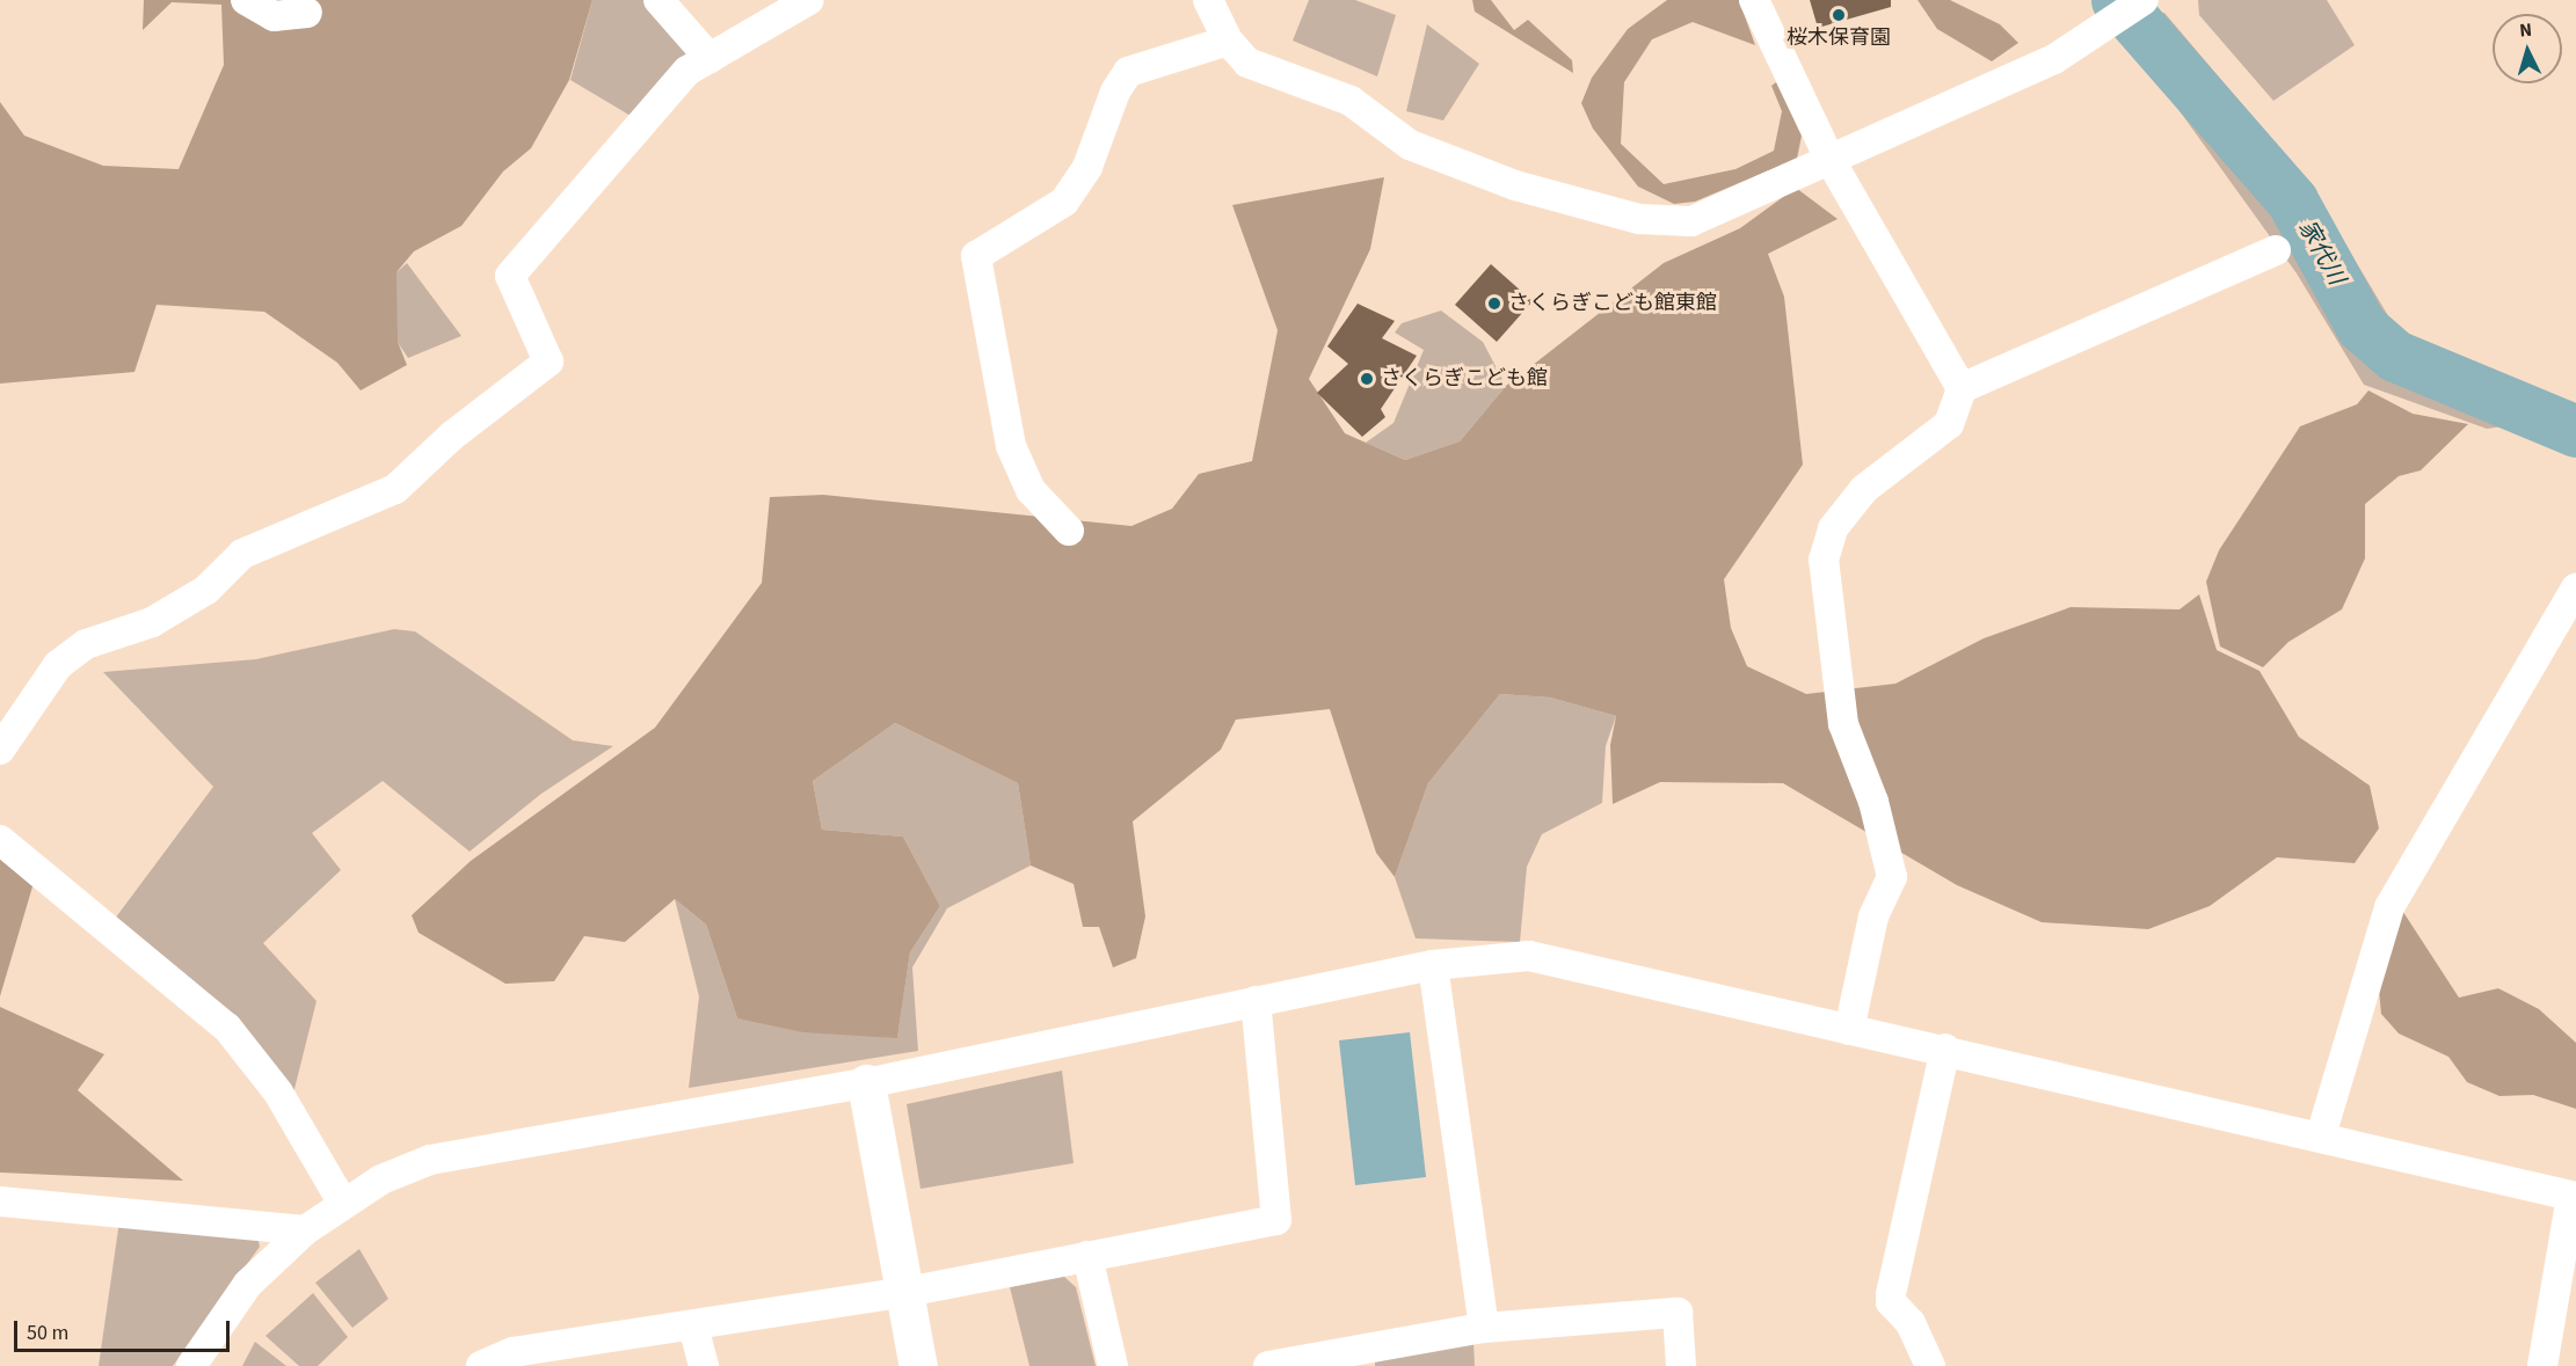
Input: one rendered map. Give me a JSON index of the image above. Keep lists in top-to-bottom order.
{
  "water": ["家代川"],
  "places": ["桜木保育園", "さくらぎこども館東館", "さくらぎこども館"],
  "scale_bar": "50 m",
  "north": "top"
}
